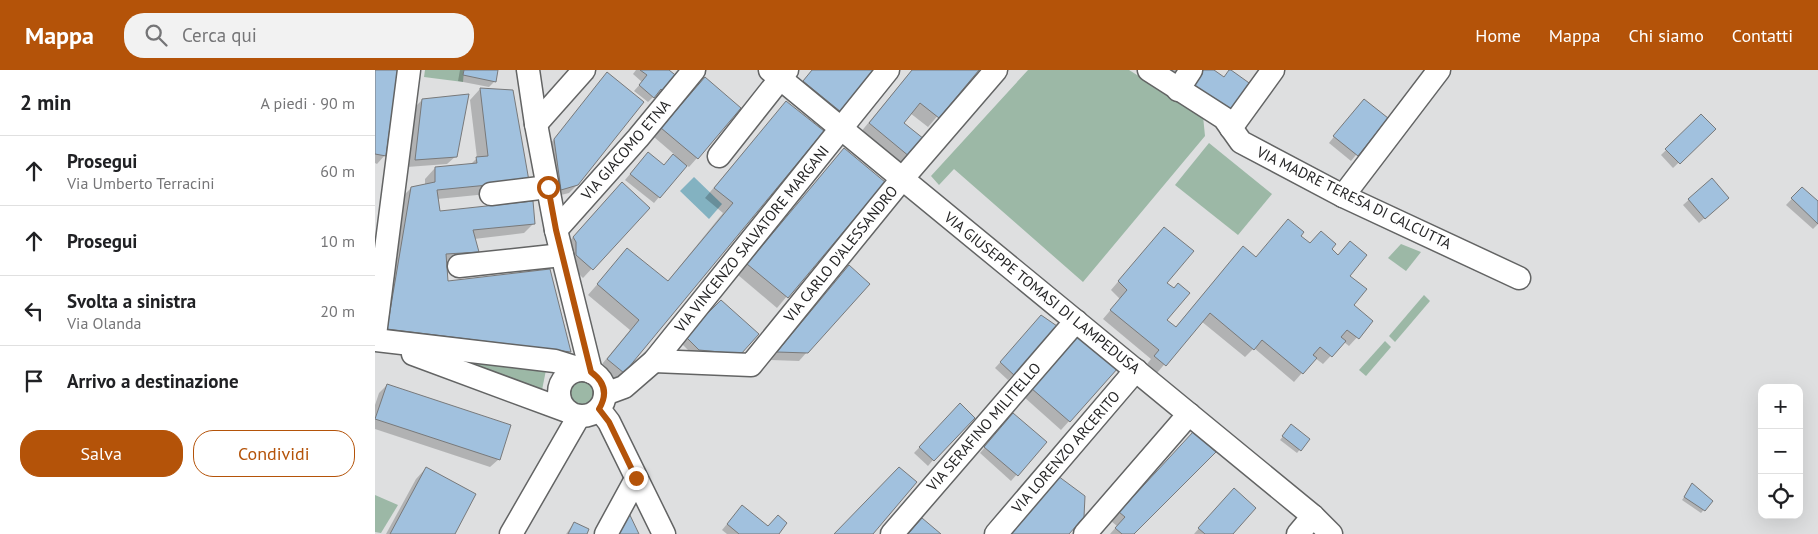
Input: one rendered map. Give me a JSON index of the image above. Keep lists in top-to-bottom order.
{
  "streets": {
    "street": [
      "VIA GIACOMO ETNA",
      "VIA MADRE TERESA DI CALCUTTA",
      "VIA VINCENZO SALVATORE MARGANI",
      "VIA CARLO D'ALESSANDRO",
      "VIA GIUSEPPE TOMASI DI LAMPEDUSA",
      "VIA SERAFINO MILITELLO",
      "VIA LORENZO ARCERITO"
    ]
  },
  "crossings": [
    ["VIA VINCENZO SALVATORE MARGANI", "VIA CARLO D'ALESSANDRO"],
    ["VIA VINCENZO SALVATORE MARGANI", "VIA GIUSEPPE TOMASI DI LAMPEDUSA"],
    ["VIA CARLO D'ALESSANDRO", "VIA GIUSEPPE TOMASI DI LAMPEDUSA"],
    ["VIA GIUSEPPE TOMASI DI LAMPEDUSA", "VIA SERAFINO MILITELLO"],
    ["VIA GIUSEPPE TOMASI DI LAMPEDUSA", "VIA LORENZO ARCERITO"]
  ],
  "page": {
    "header": "Mappa",
    "search": "Cerca qui",
    "nav": [
      "Home",
      "Mappa",
      "Chi siamo",
      "Contatti"
    ],
    "heading": ["2 min", "A piedi · 90 m"],
    "list": [
      ["Prosegui", "Via Umberto Terracini", "60 m"],
      ["Prosegui", "10 m"],
      ["Svolta a sinistra", "Via Olanda", "20 m"],
      "Arrivo a destinazione"
    ],
    "map_buttons": ["+", "−"],
    "buttons": ["Salva", "Condividi"]
  }
}
